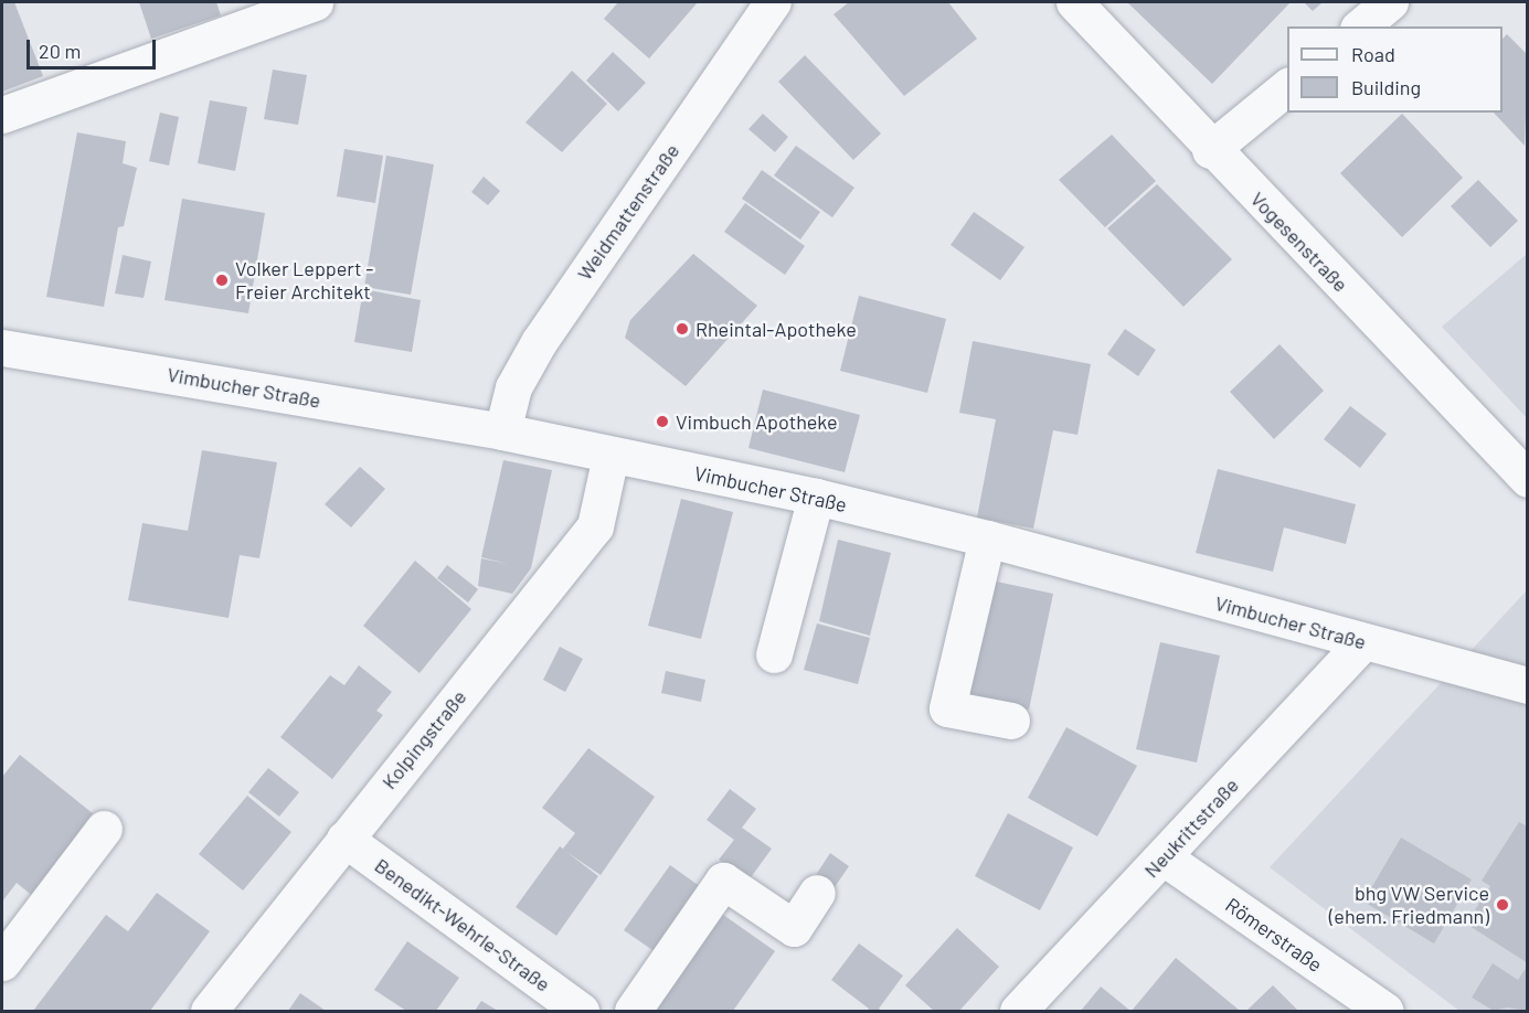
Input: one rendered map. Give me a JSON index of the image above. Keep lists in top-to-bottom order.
{
  "streets": {
    "street": [
      "Weidmattenstraße",
      "Vogesenstraße",
      "Vimbucher Straße",
      "Kolpingstraße",
      "Neukrittstraße",
      "Benedikt-Wehrle-Straße",
      "Römerstraße"
    ]
  },
  "crossings": [
    ["Weidmattenstraße", "Vimbucher Straße"],
    ["Vimbucher Straße", "Kolpingstraße"],
    ["Vimbucher Straße", "Neukrittstraße"],
    ["Kolpingstraße", "Benedikt-Wehrle-Straße"],
    ["Neukrittstraße", "Römerstraße"]
  ],
  "places": [
    "Volker Leppert - Freier Architekt",
    "Rheintal-Apotheke",
    "Vimbuch Apotheke",
    "bhg VW Service (ehem. Friedmann)"
  ],
  "legend": ["Road", "Building"],
  "scale_bar": "20 m"
}
